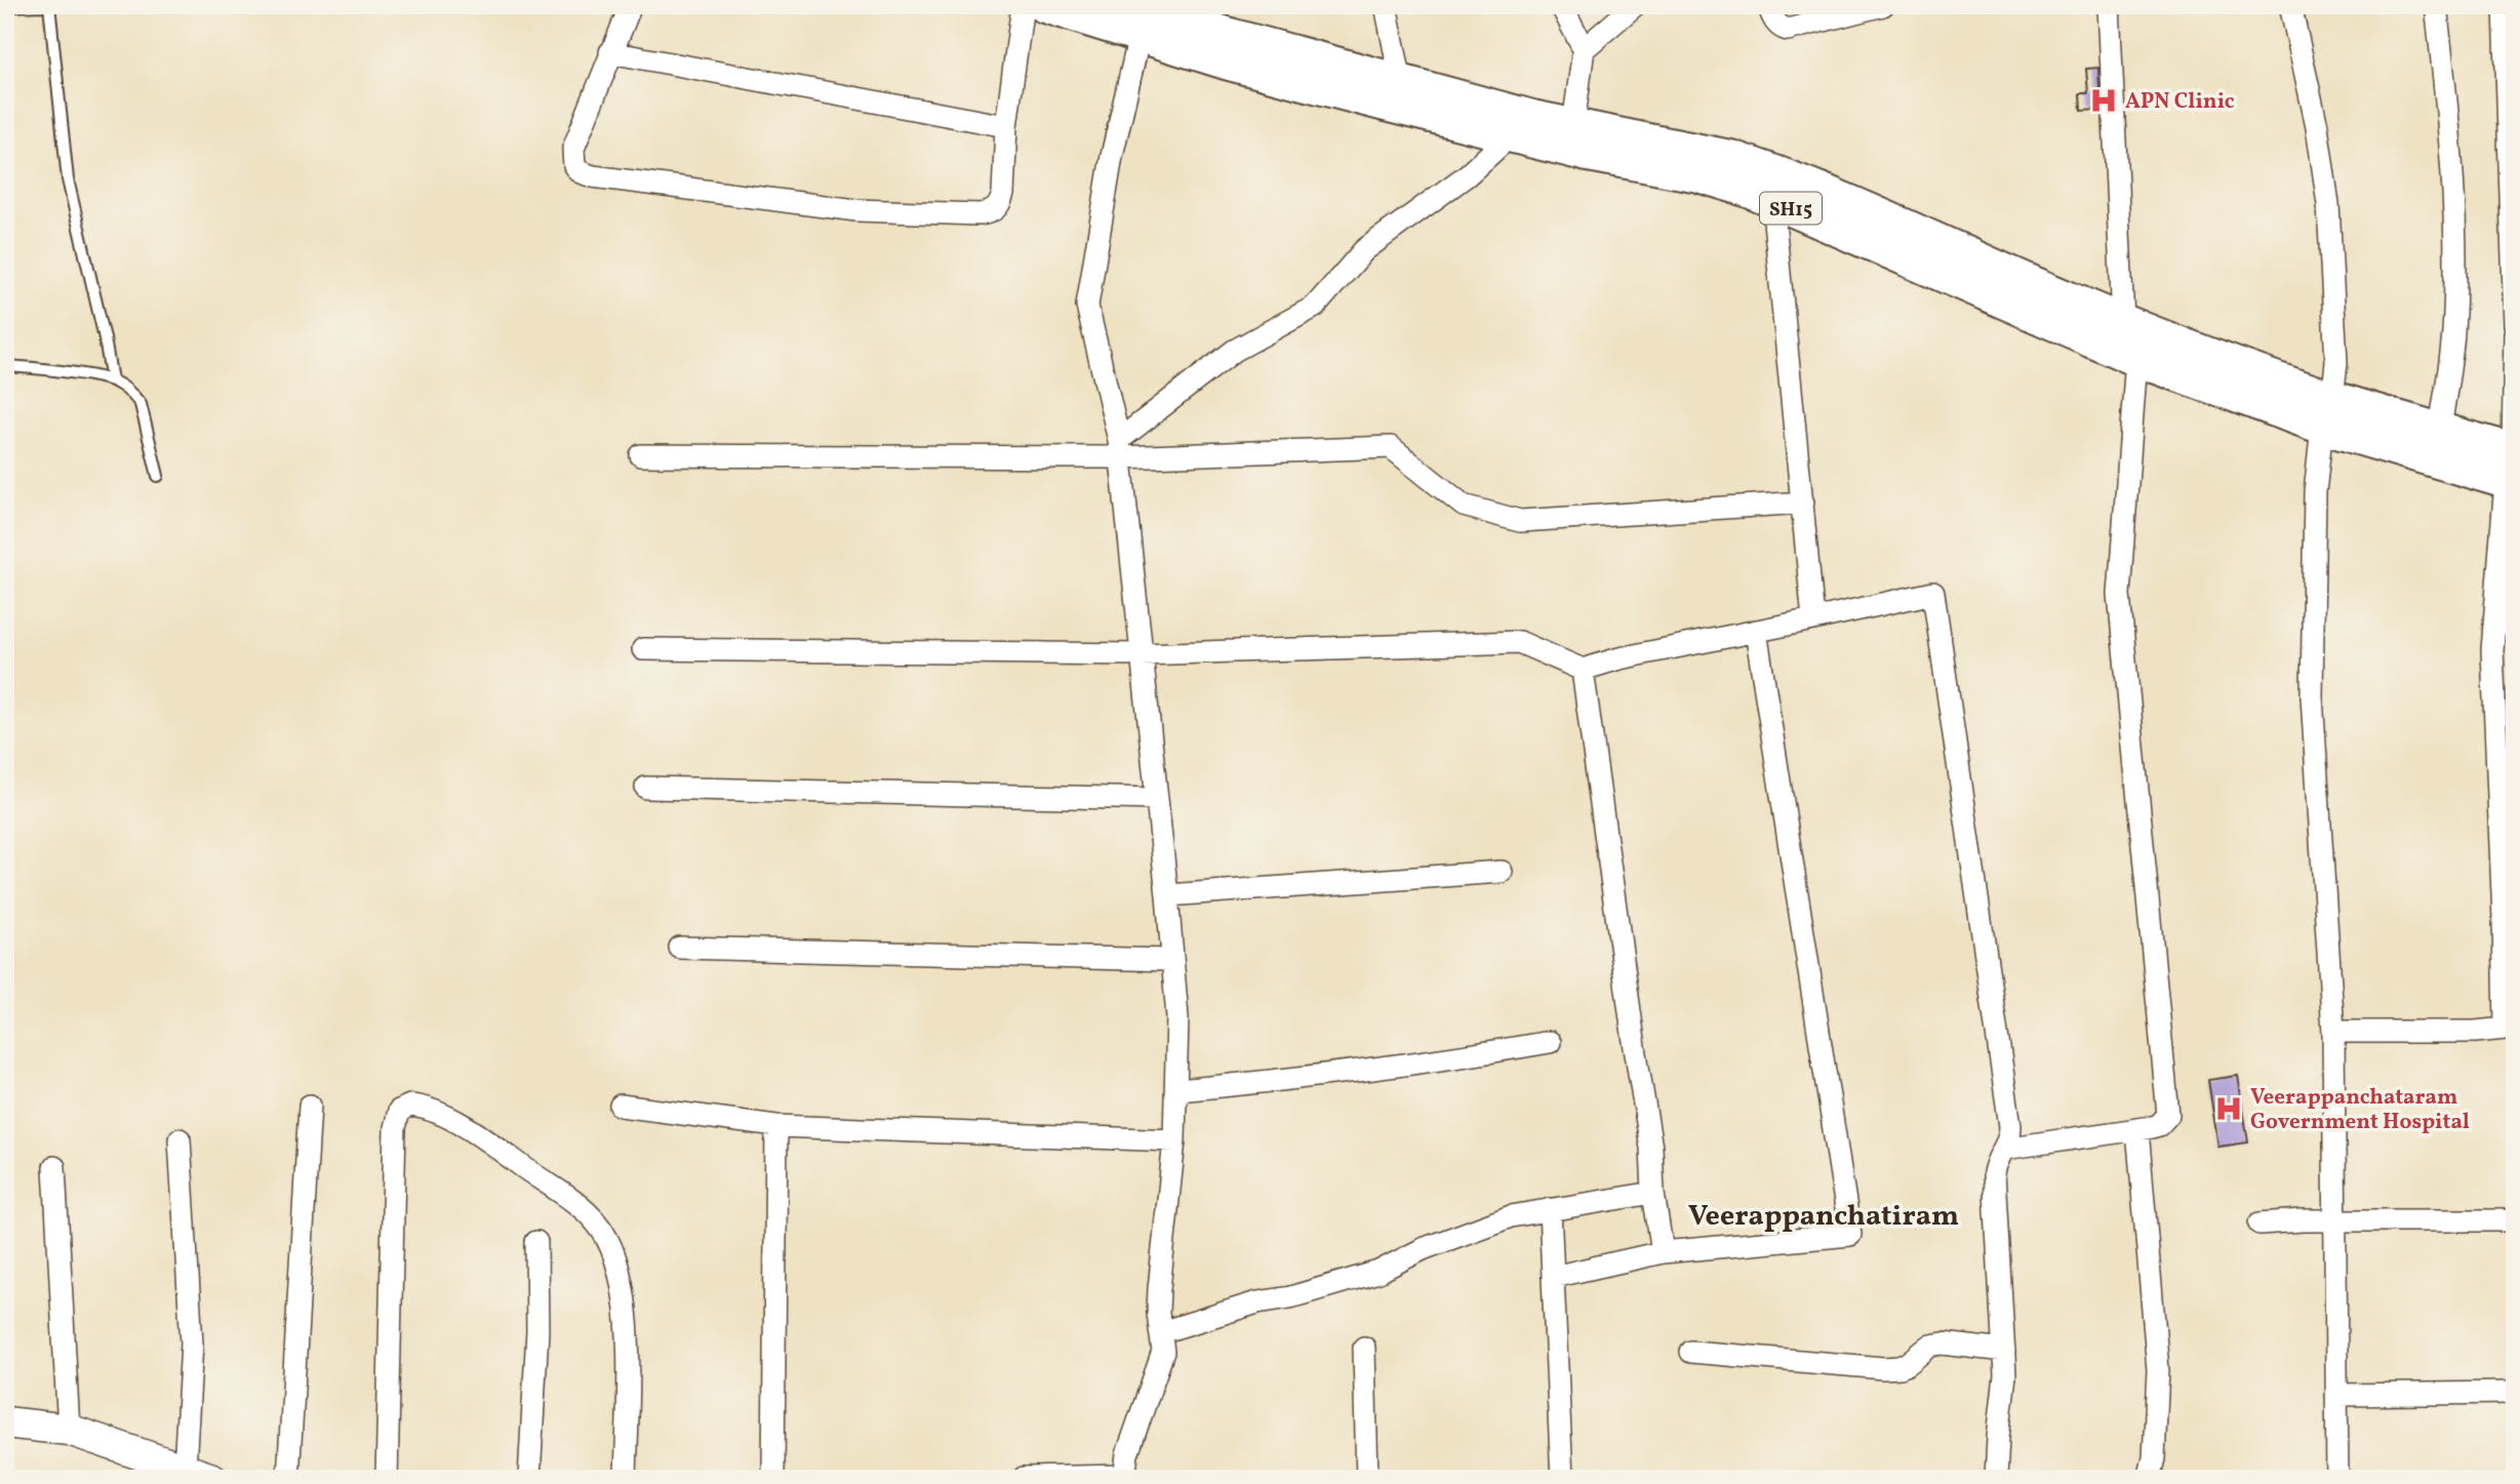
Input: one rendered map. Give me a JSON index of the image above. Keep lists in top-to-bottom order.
{
  "streets": {
    "main road": ["SH15"]
  },
  "districts": ["Veerappanchatiram"],
  "places": {
    "hospital": ["APN Clinic", "Veerappanchataram Government Hospital"]
  }
}
